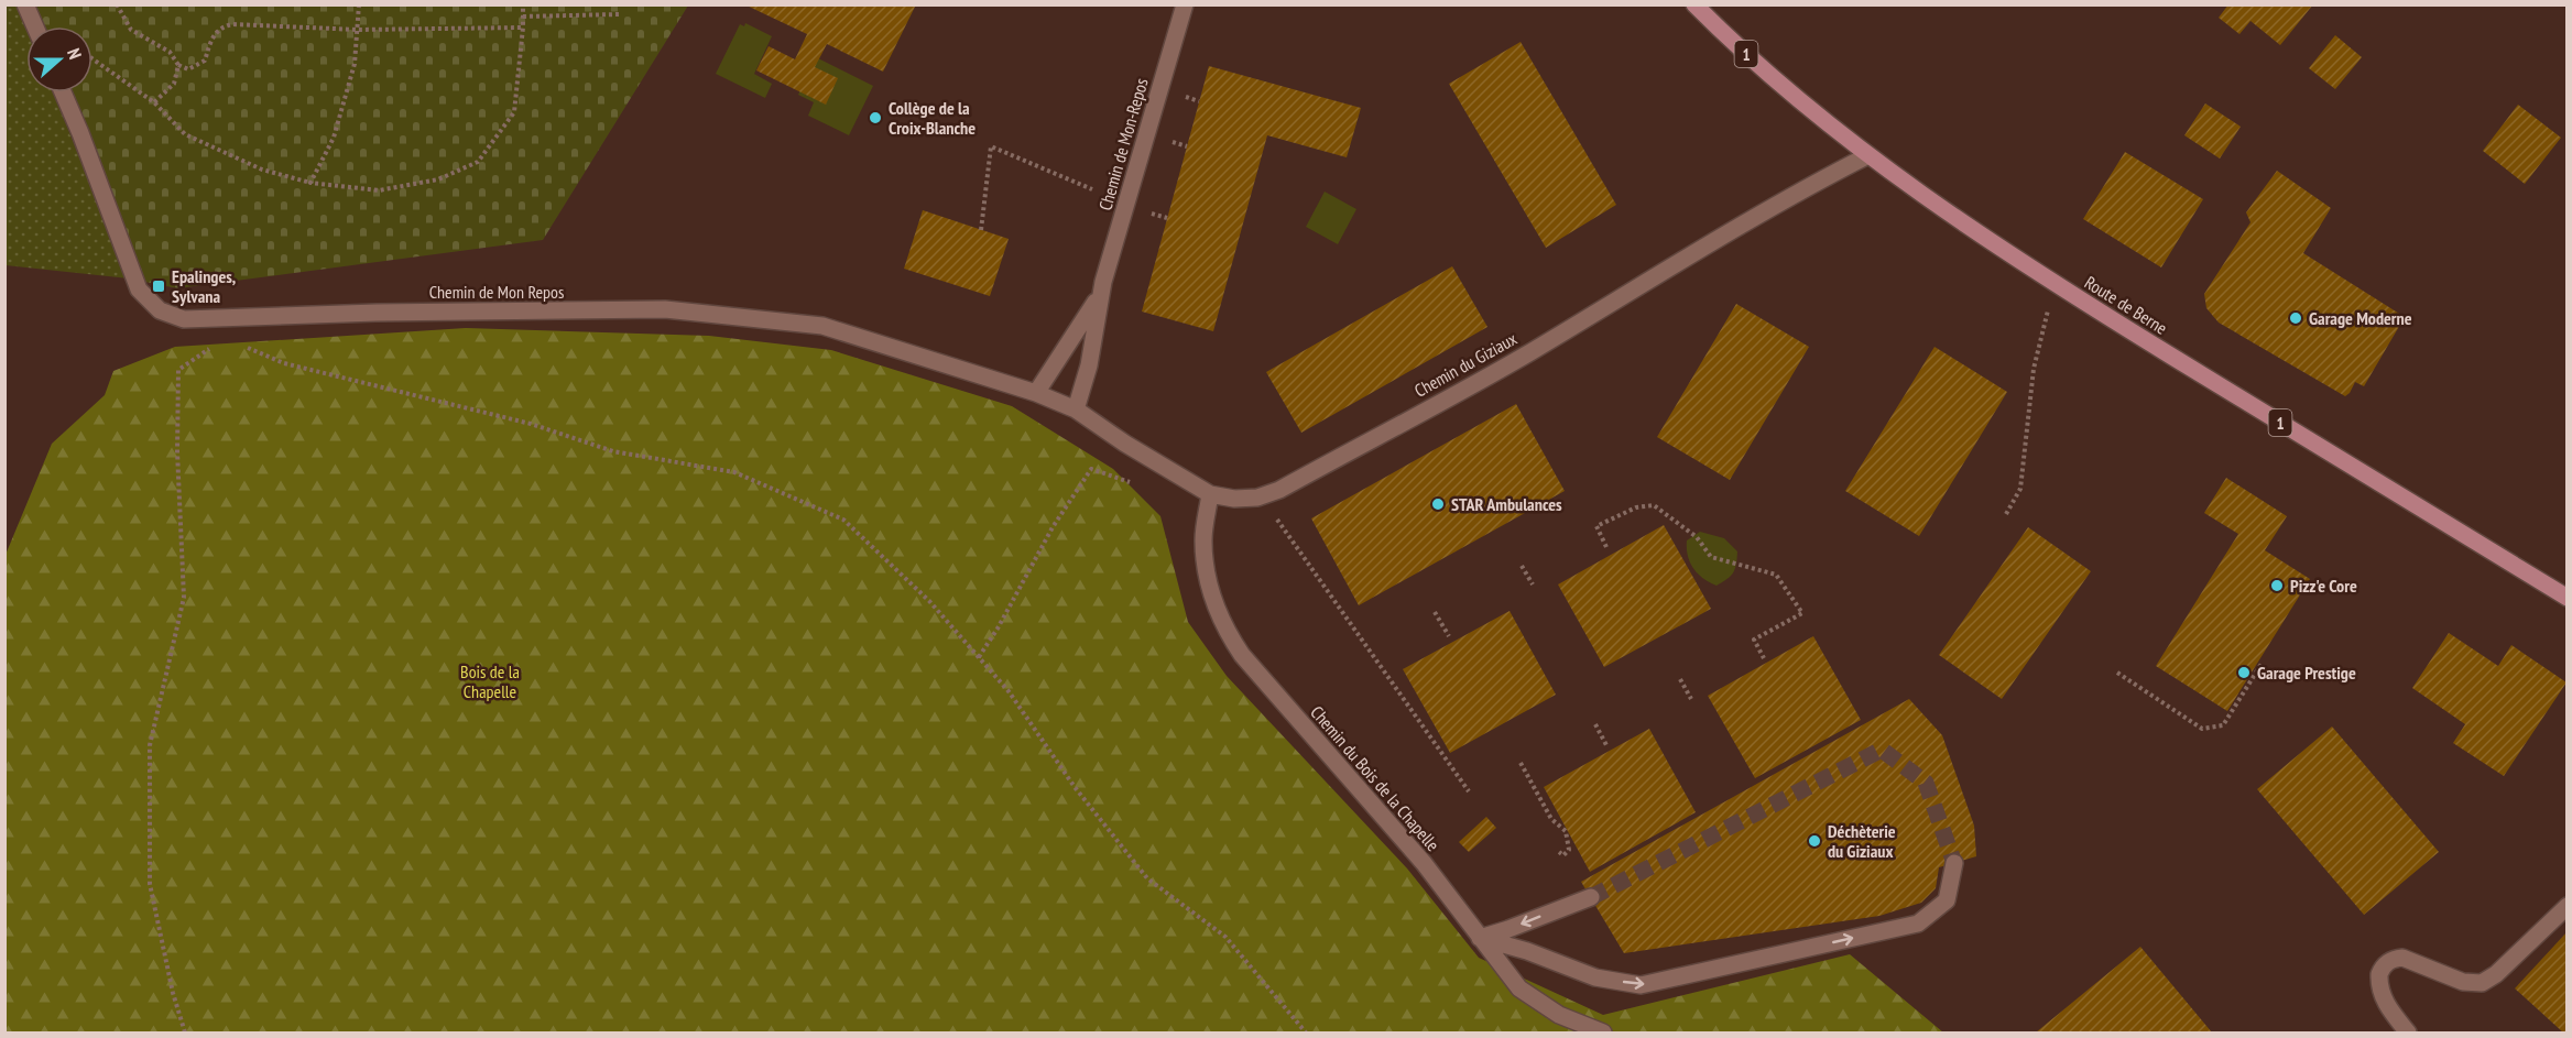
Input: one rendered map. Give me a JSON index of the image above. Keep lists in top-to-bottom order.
{
  "streets": {
    "main road": ["1", "Route de Berne"],
    "street": [
      "Chemin de Mon-Repos",
      "Chemin de Mon Repos",
      "Chemin du Giziaux",
      "Chemin du Bois de la Chapelle"
    ]
  },
  "crossings": [
    ["Chemin de Mon-Repos", "Chemin de Mon Repos"],
    ["Chemin de Mon-Repos", "Chemin du Giziaux"],
    ["Chemin de Mon Repos", "Chemin du Giziaux"],
    ["Route de Berne", "Chemin du Giziaux"],
    ["Chemin du Giziaux", "Chemin du Bois de la Chapelle"]
  ],
  "parks": ["Bois de la Chapelle"],
  "places": {
    "other": [
      "Collège de la Croix-Blanche",
      "Garage Moderne",
      "STAR Ambulances",
      "Pizz'e Core",
      "Garage Prestige",
      "Déchèterie du Giziaux"
    ],
    "transit": ["Epalinges, Sylvana"]
  },
  "north": "right"
}
